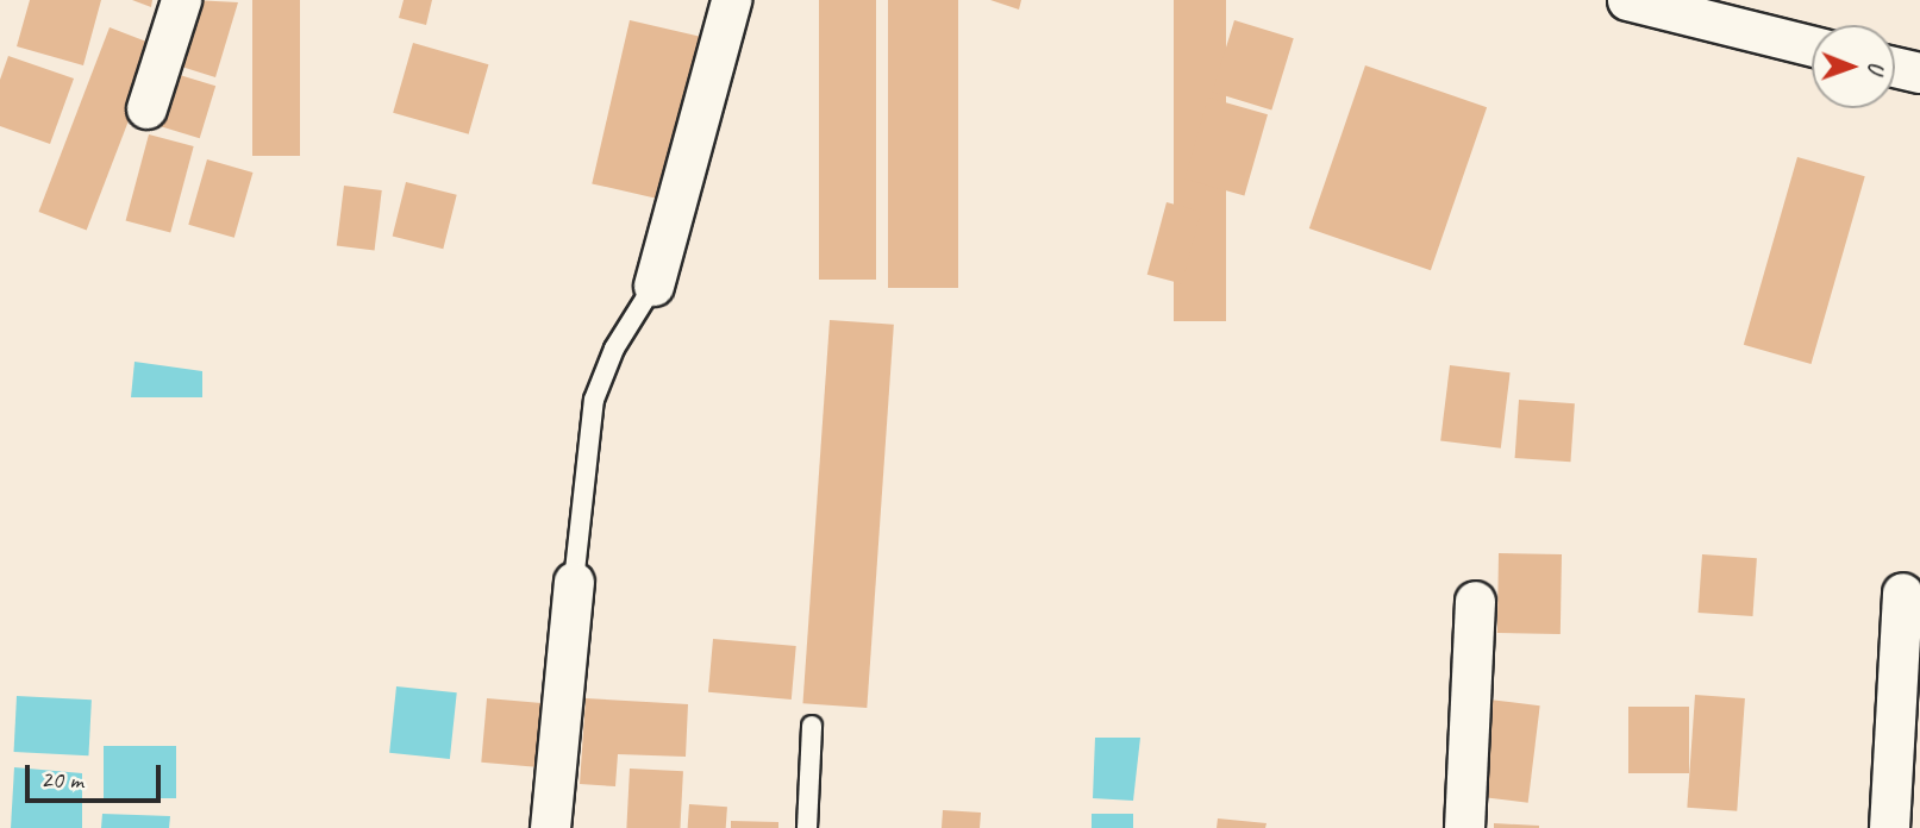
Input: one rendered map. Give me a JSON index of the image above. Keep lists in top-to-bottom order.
{
  "scale_bar": "20 m",
  "north": "right"
}
